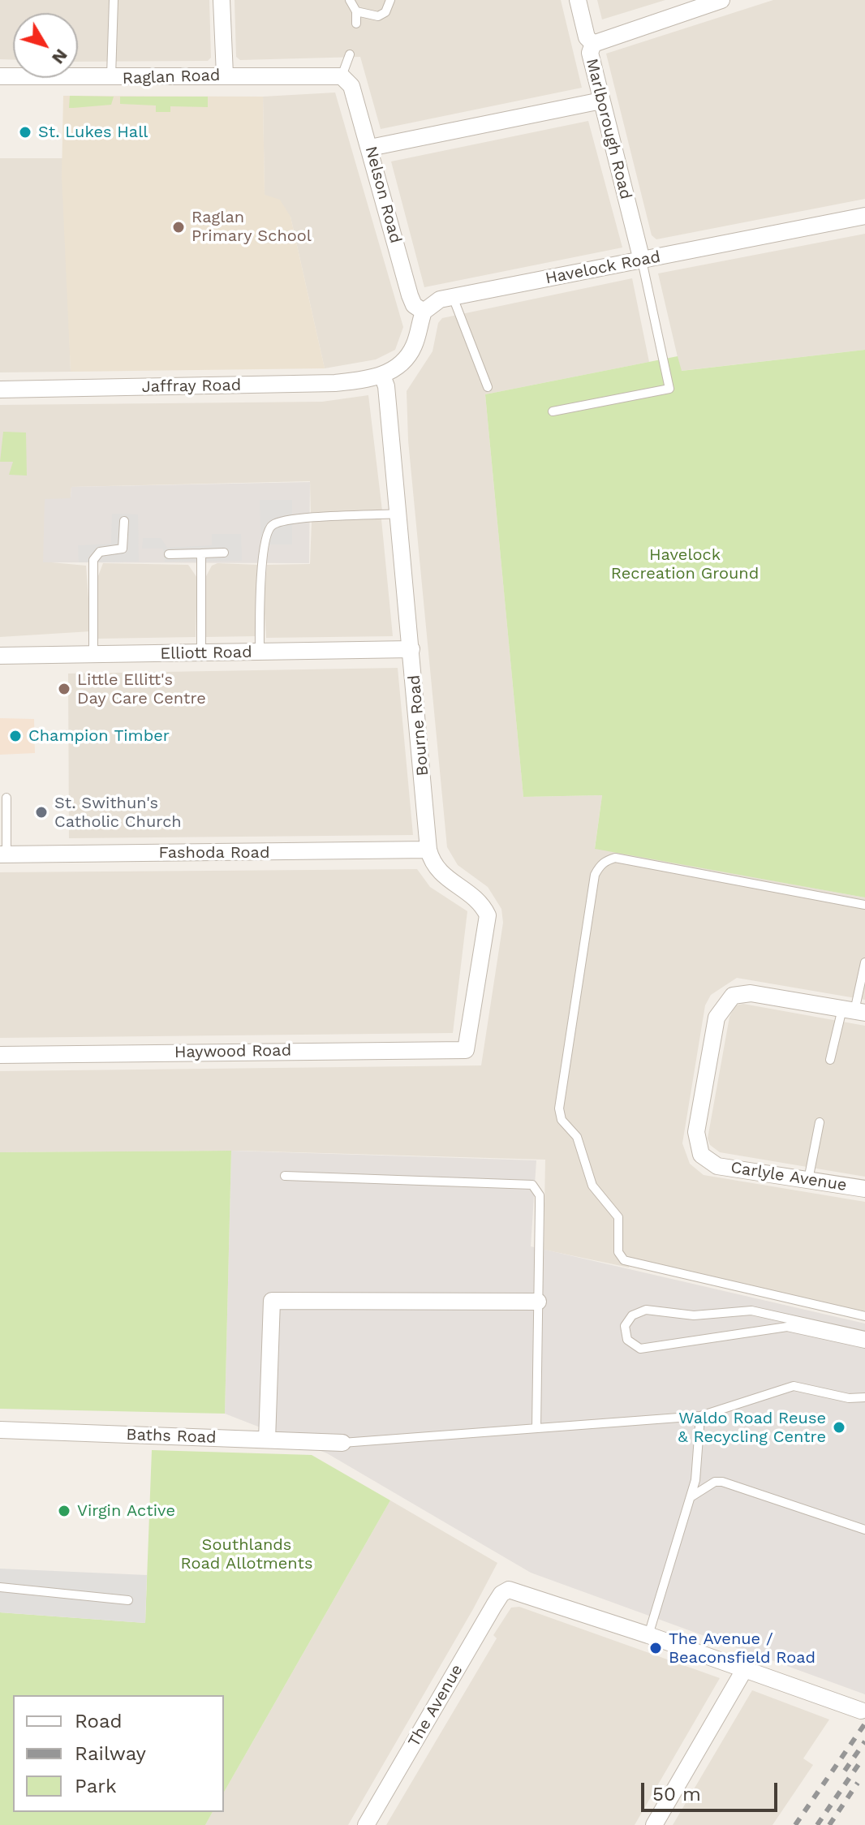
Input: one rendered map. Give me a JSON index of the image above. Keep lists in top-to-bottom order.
{
  "streets": {
    "street": [
      "Raglan Road",
      "Marlborough Road",
      "Nelson Road",
      "Havelock Road",
      "Jaffray Road",
      "Elliott Road",
      "Bourne Road",
      "Fashoda Road",
      "Haywood Road",
      "Carlyle Avenue",
      "Baths Road",
      "The Avenue"
    ]
  },
  "crossings": [
    ["Raglan Road", "Nelson Road"],
    ["Marlborough Road", "Havelock Road"],
    ["Nelson Road", "Havelock Road"],
    ["Jaffray Road", "Bourne Road"],
    ["Elliott Road", "Bourne Road"],
    ["Bourne Road", "Fashoda Road"],
    ["Bourne Road", "Haywood Road"]
  ],
  "parks": ["Havelock Recreation Ground", "Southlands Road Allotments"],
  "places": [
    "St. Lukes Hall",
    "Raglan Primary School",
    "Little Ellitt's Day Care Centre",
    "Champion Timber",
    "St. Swithun's Catholic Church",
    "Waldo Road Reuse & Recycling Centre",
    "Virgin Active",
    "The Avenue / Beaconsfield Road"
  ],
  "legend": ["Road", "Railway", "Park"],
  "scale_bar": "50 m",
  "north": "bottom right"
}
